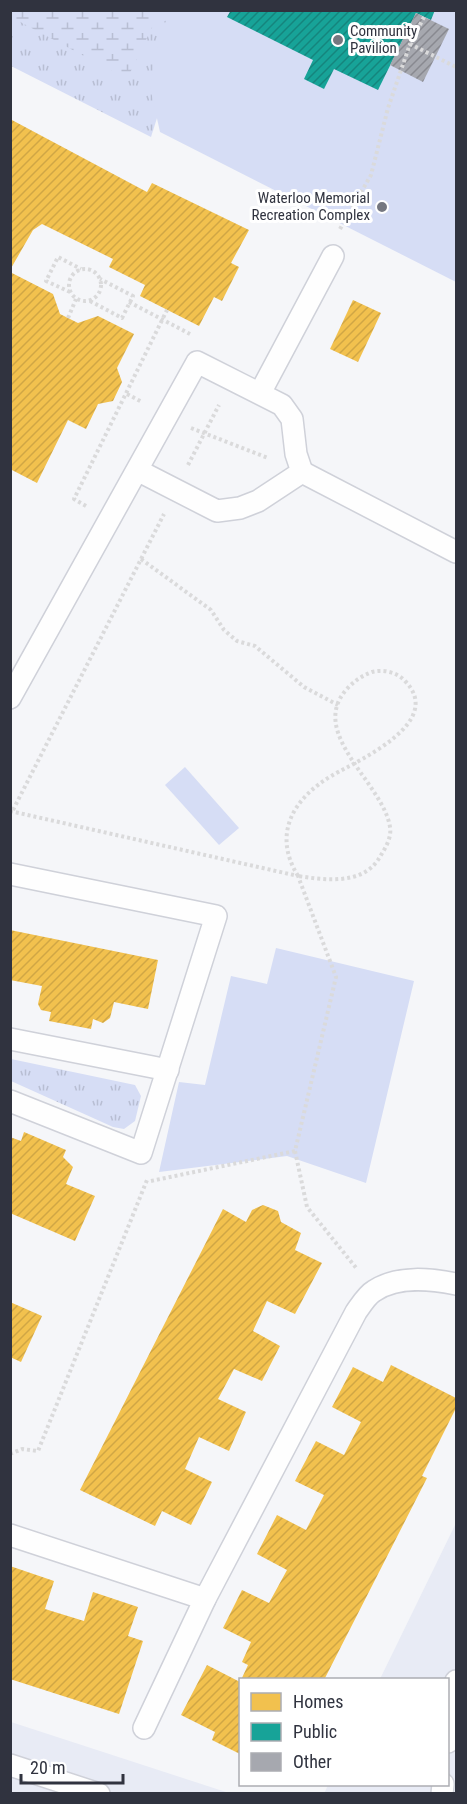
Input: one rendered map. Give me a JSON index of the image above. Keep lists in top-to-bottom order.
{
  "places": ["Community Pavilion", "Waterloo Memorial Recreation Complex"],
  "legend": ["Homes", "Public", "Other"],
  "scale_bar": "20 m"
}
